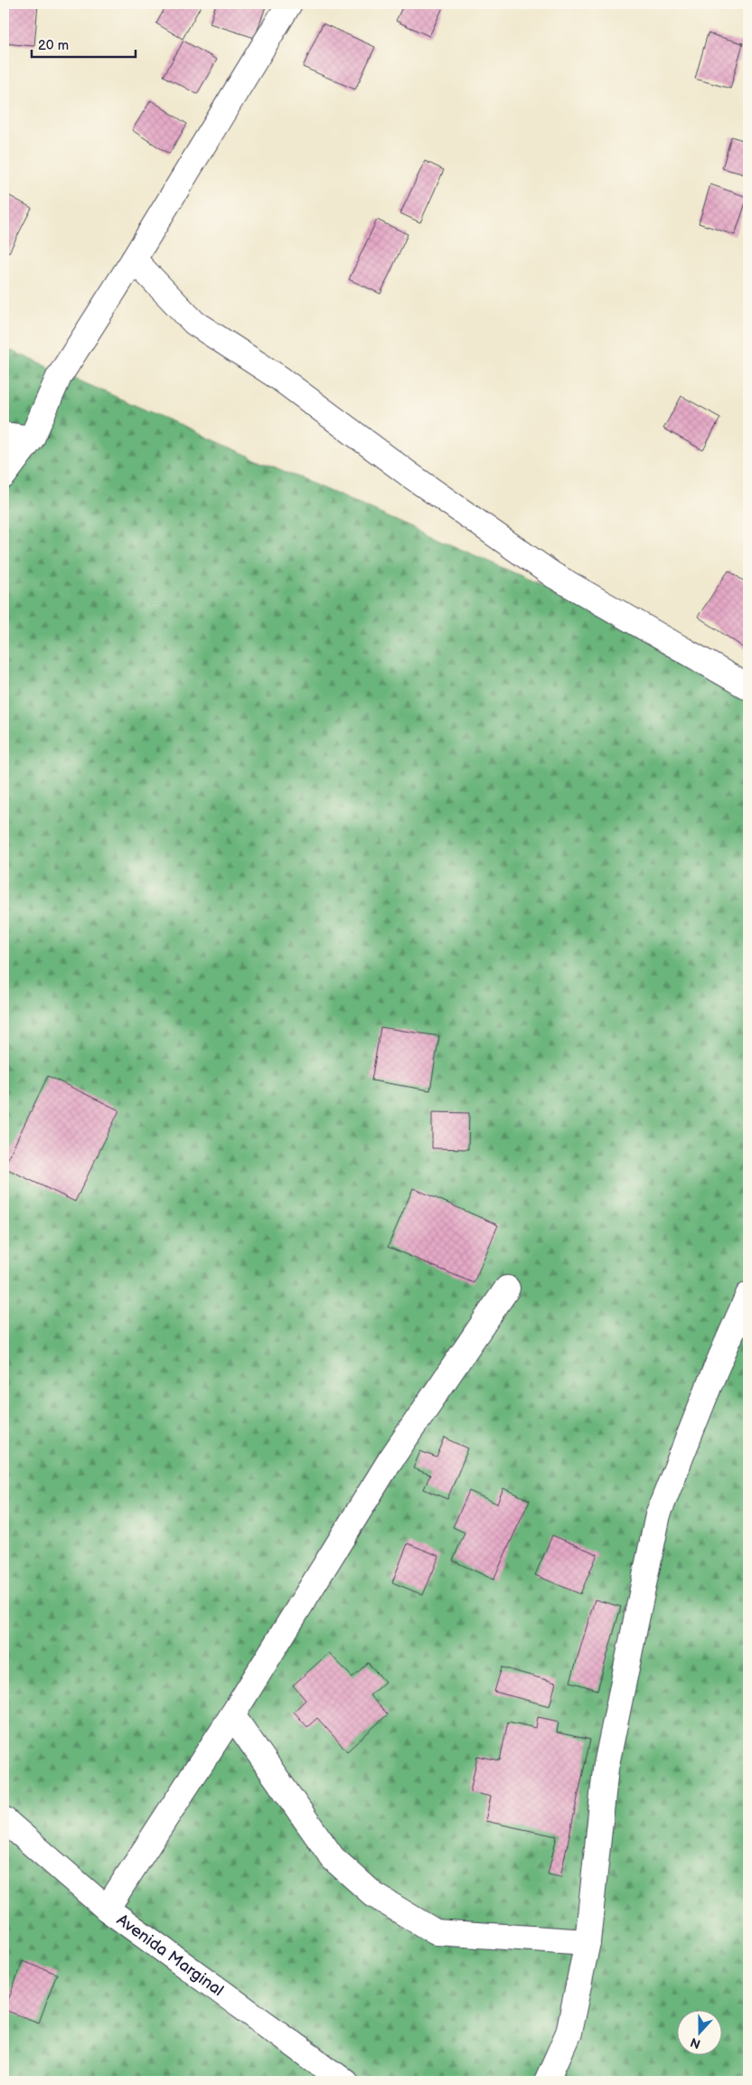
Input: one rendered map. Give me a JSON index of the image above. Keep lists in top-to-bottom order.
{
  "streets": {
    "street": ["Avenida Marginal"]
  },
  "scale_bar": "20 m",
  "north": "bottom"
}
